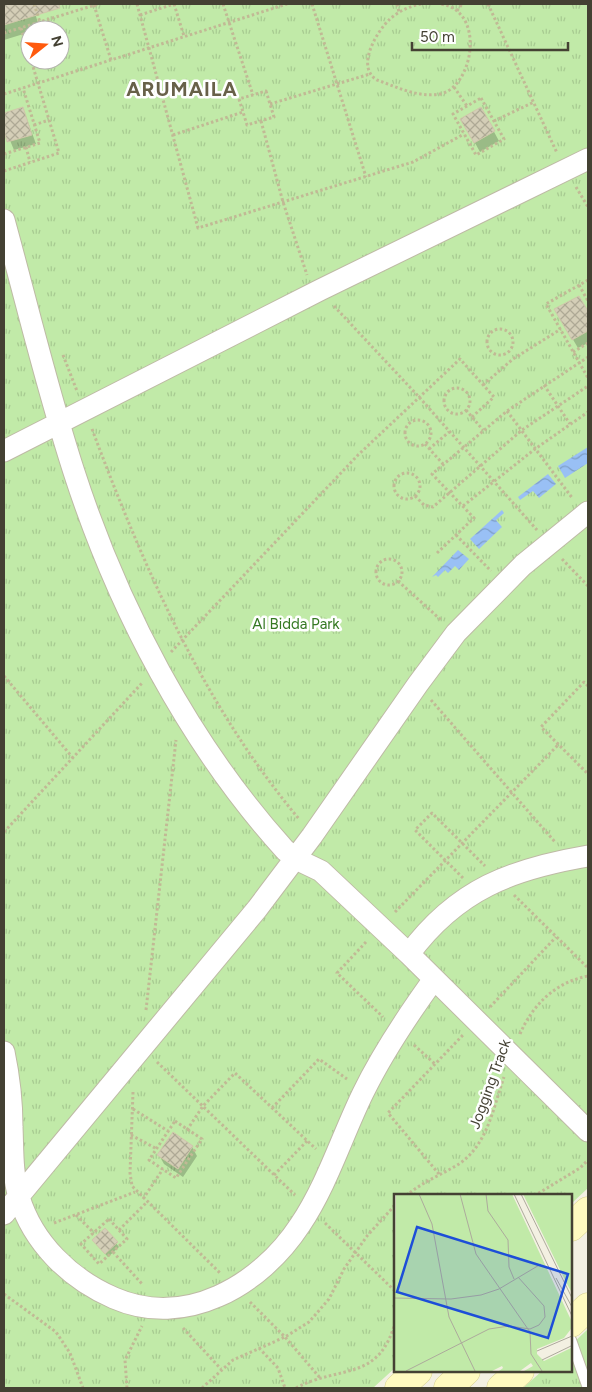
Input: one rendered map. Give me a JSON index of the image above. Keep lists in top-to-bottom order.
{
  "streets": {
    "path": ["Jogging Track"]
  },
  "districts": ["ARUMAILA"],
  "parks": ["Al Bidda Park"],
  "scale_bar": "50 m",
  "north": "right"
}
